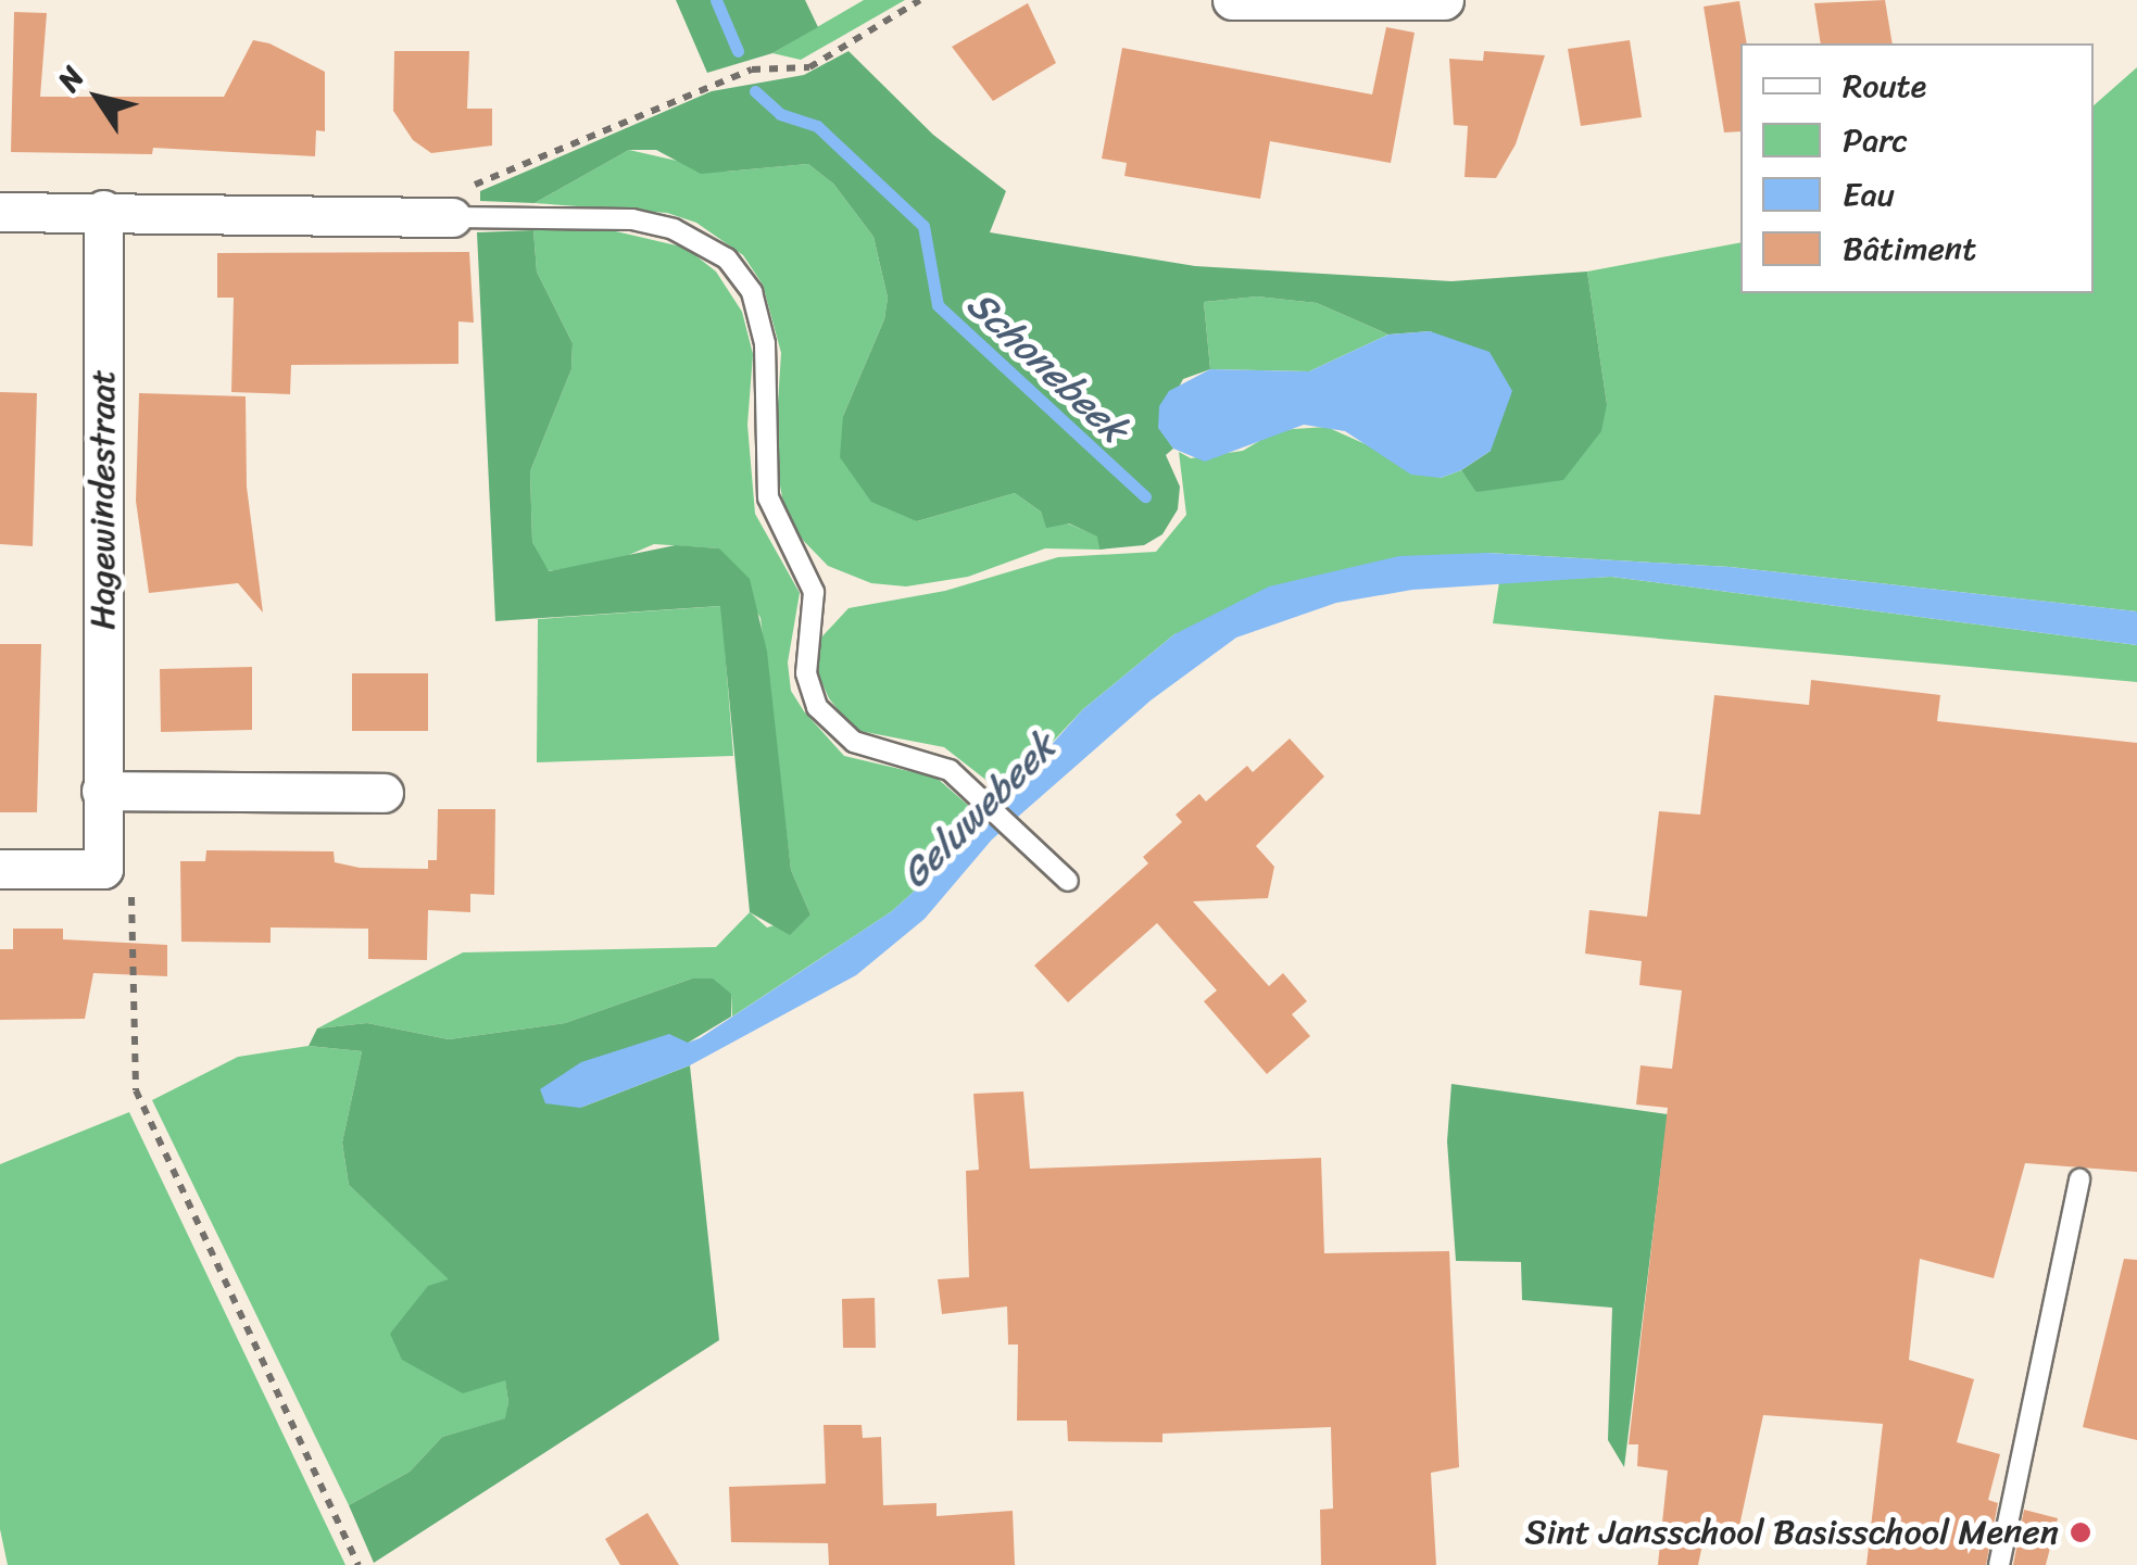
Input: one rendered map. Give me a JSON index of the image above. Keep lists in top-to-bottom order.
{
  "streets": {
    "street": ["Hagewindestraat"]
  },
  "water": ["Schonebeek", "Geluwebeek"],
  "places": ["Sint Jansschool Basisschool Menen"],
  "legend": [
    "Route",
    "Parc",
    "Eau",
    "Bâtiment"
  ],
  "north": "top left"
}
